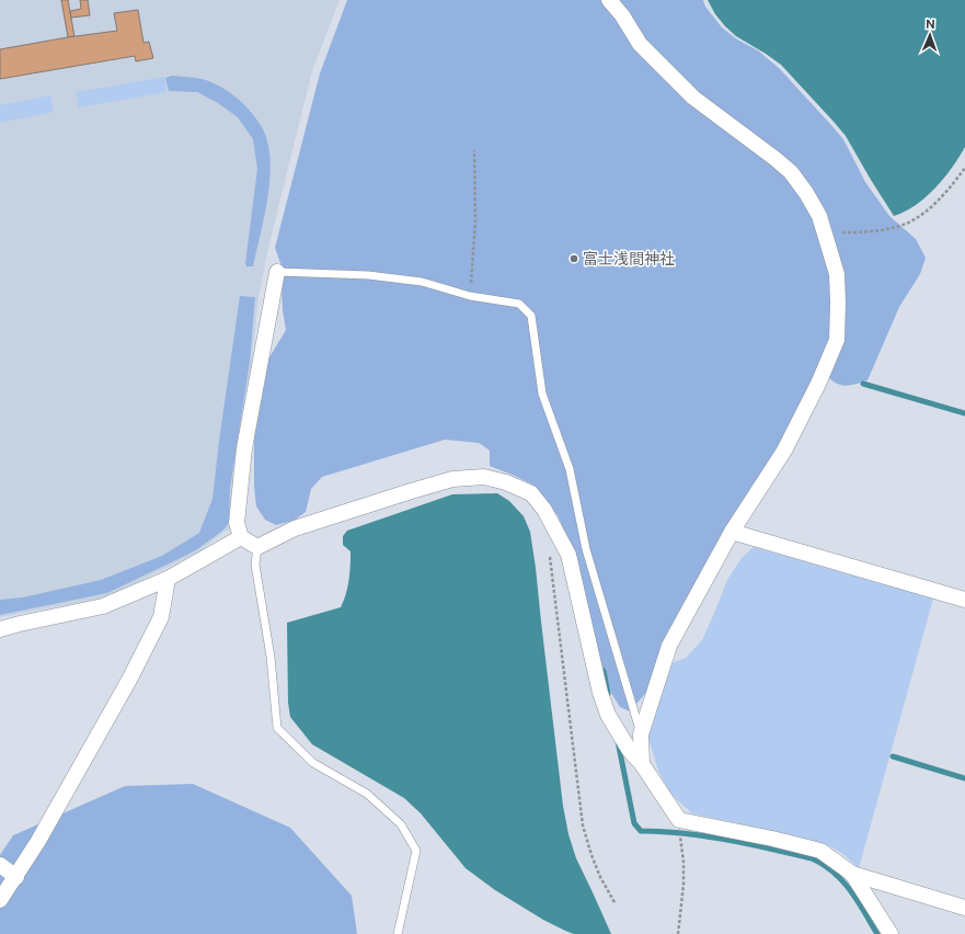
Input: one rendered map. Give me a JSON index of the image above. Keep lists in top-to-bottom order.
{
  "places": ["富士浅間神社"],
  "north": "top"
}
